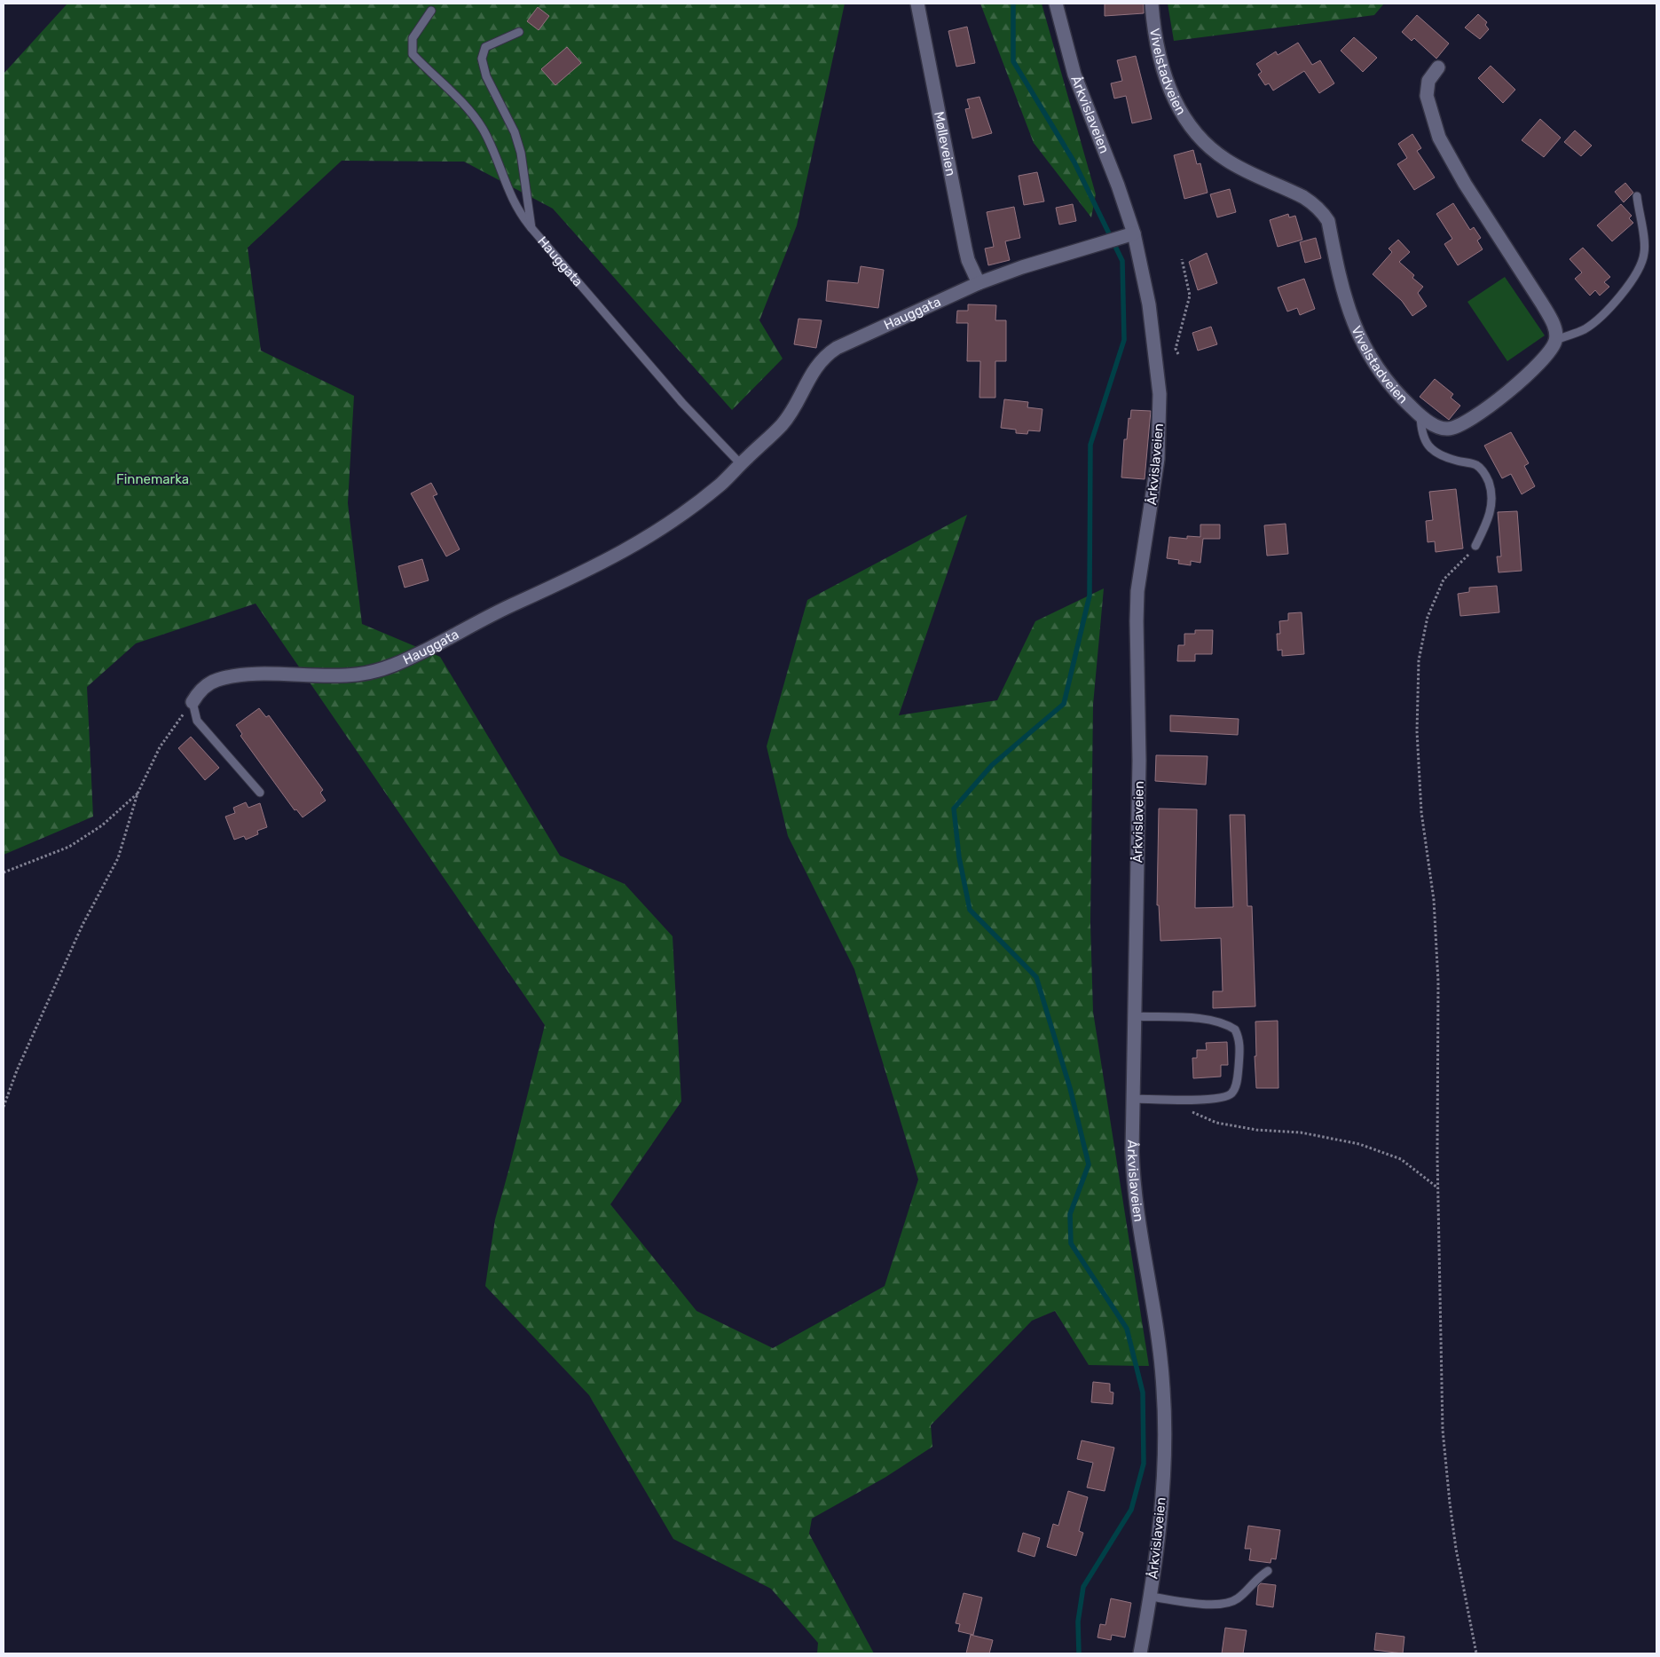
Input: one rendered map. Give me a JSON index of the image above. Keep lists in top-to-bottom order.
{
  "streets": {
    "street": [
      "Vivelstadveien",
      "Årkvislaveien",
      "Mølleveien",
      "Hauggata"
    ]
  },
  "crossings": [
    ["Årkvislaveien", "Hauggata"],
    ["Mølleveien", "Hauggata"]
  ],
  "parks": ["Finnemarka"]
}
